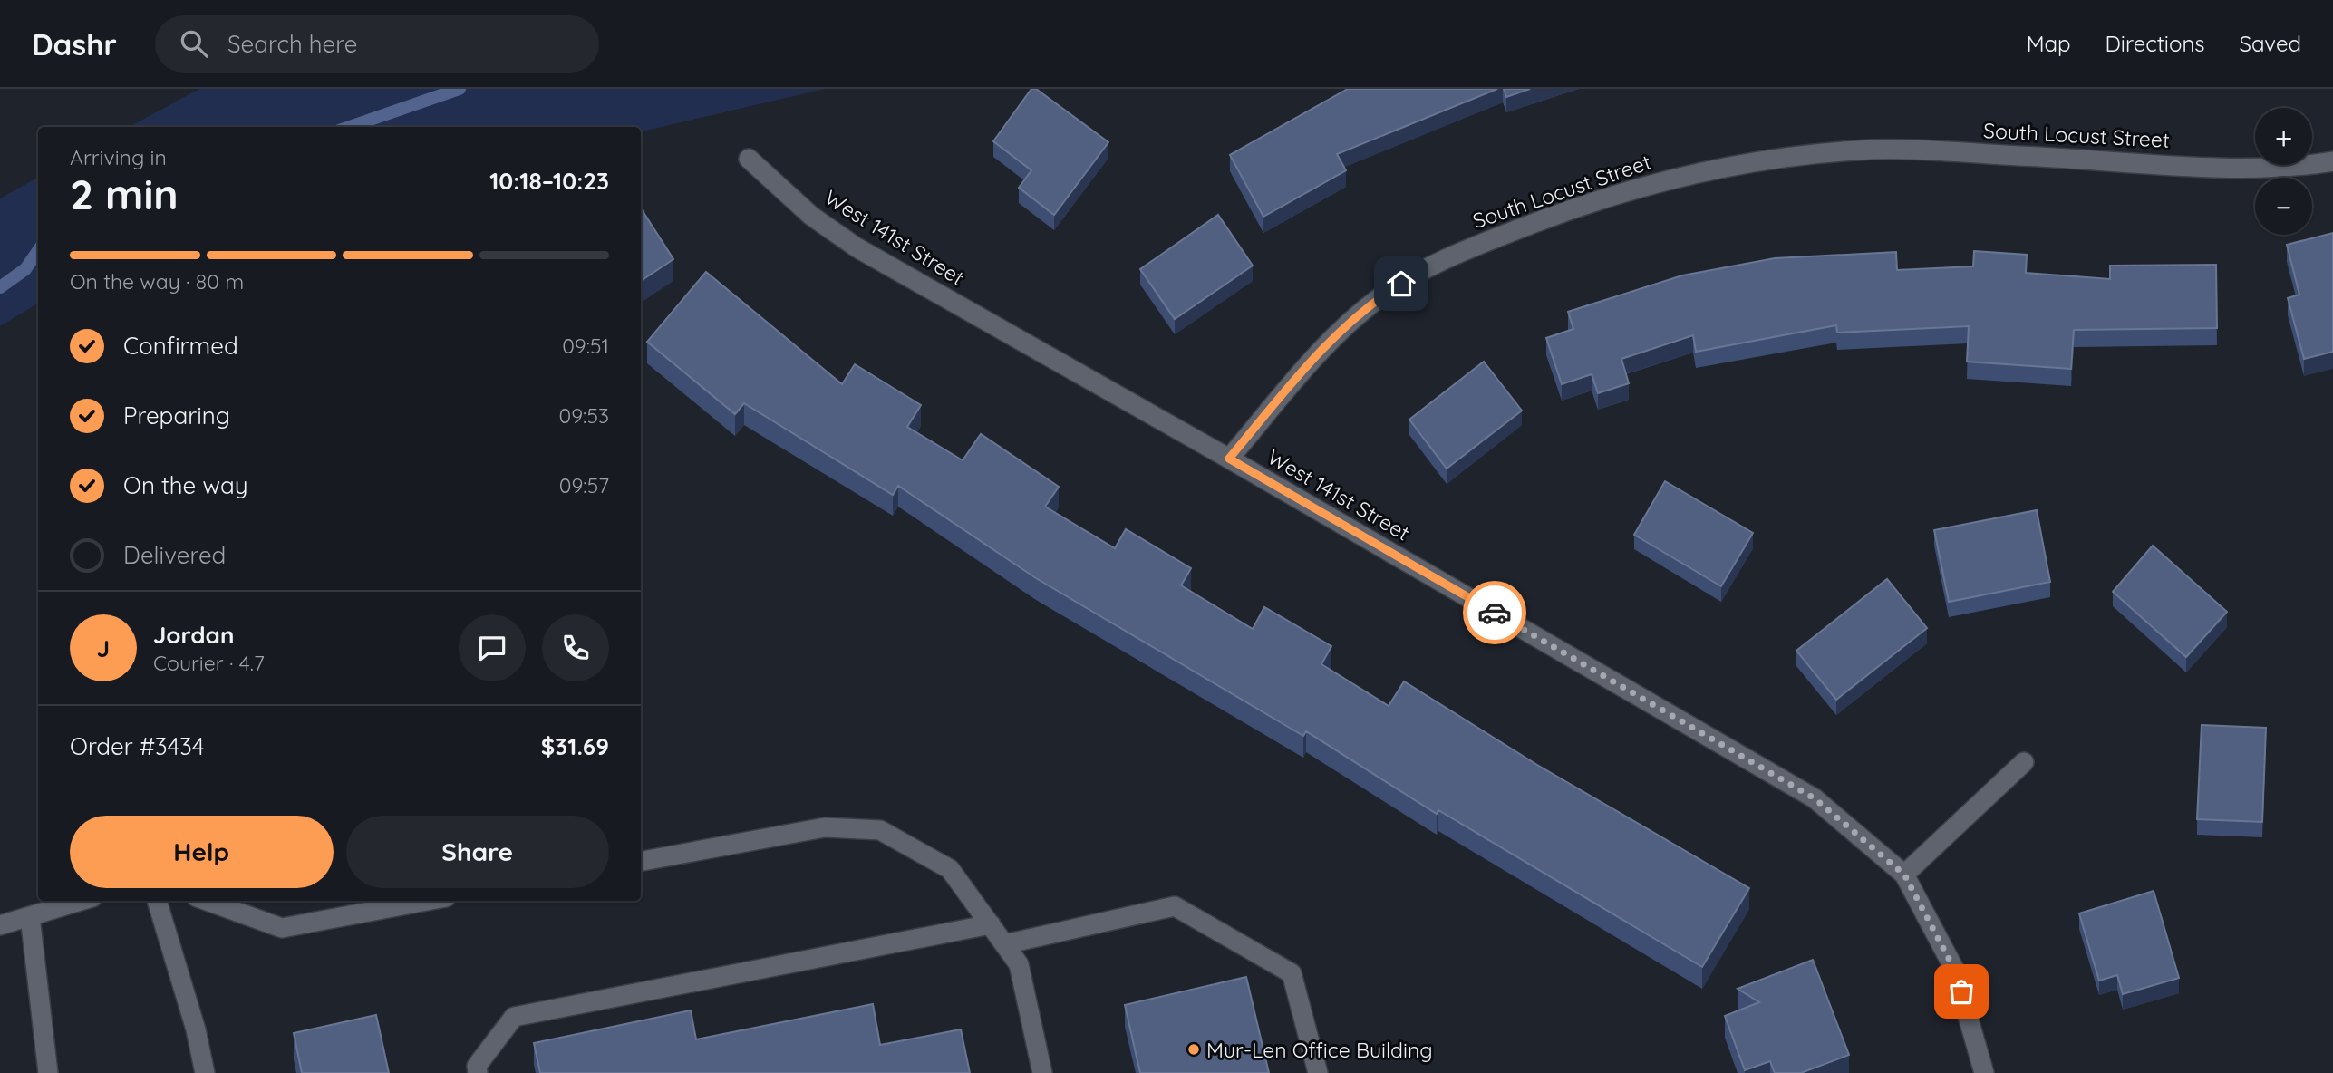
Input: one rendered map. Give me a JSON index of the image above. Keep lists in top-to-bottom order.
{
  "streets": {
    "street": ["South Locust Street", "West 141st Street"]
  },
  "crossings": [
    ["South Locust Street", "West 141st Street"]
  ],
  "places": ["Mur-Len Office Building"],
  "page": {
    "header": "Dashr",
    "search": "Search here",
    "nav": ["Map", "Directions", "Saved"],
    "map_buttons": ["+", "−"],
    "heading": ["2 min", "Arriving in", "10:18–10:23"],
    "panel": [
      "Jordan",
      "Courier · 4.7",
      "Order #3434",
      "$31.69"
    ],
    "bar": "On the way · 80 m",
    "list": [
      ["Confirmed", "09:51"],
      ["Preparing", "09:53"],
      ["On the way", "09:57"],
      "Delivered"
    ],
    "round": "J",
    "buttons": ["Help", "Share"]
  }
}
